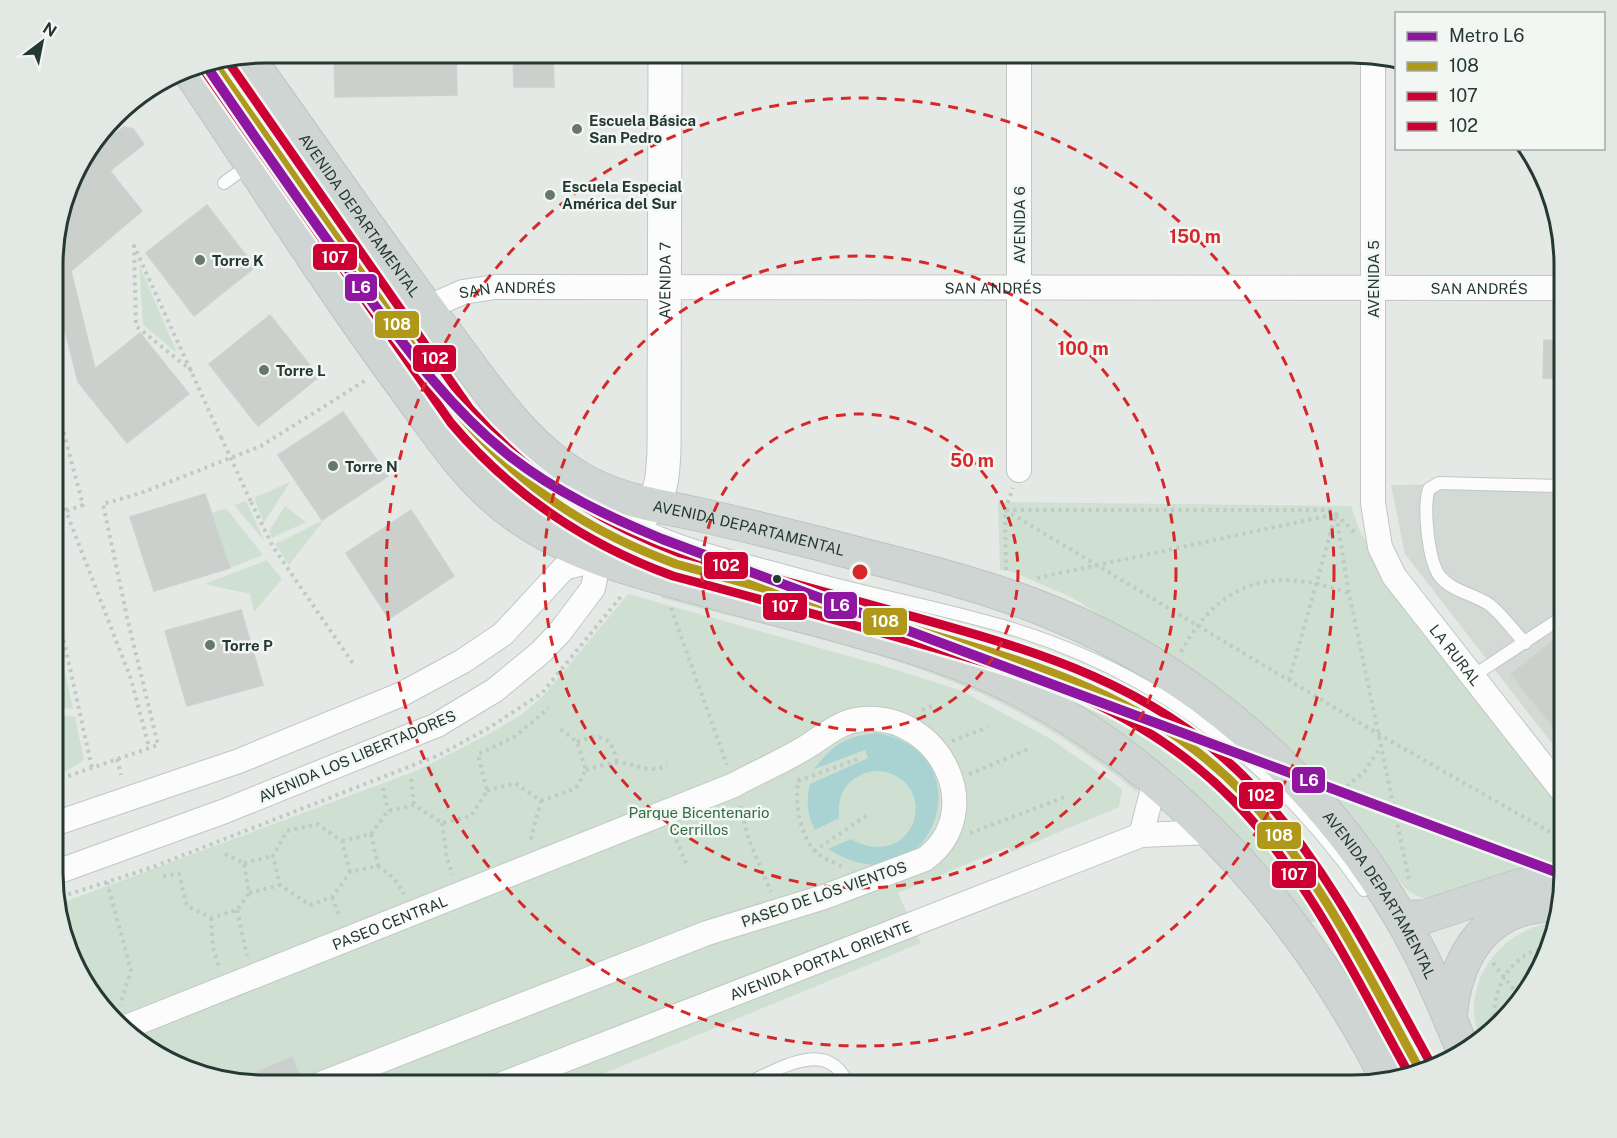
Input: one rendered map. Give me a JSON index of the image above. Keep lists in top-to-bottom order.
{
  "streets": {
    "main road": ["AVENIDA DEPARTAMENTAL"],
    "street": [
      "AVENIDA 6",
      "AVENIDA 5",
      "AVENIDA 7",
      "SAN ANDRÉS",
      "LA RURAL",
      "AVENIDA LOS LIBERTADORES",
      "PASEO DE LOS VIENTOS",
      "PASEO CENTRAL",
      "AVENIDA PORTAL ORIENTE"
    ]
  },
  "crossings": [
    ["AVENIDA DEPARTAMENTAL", "AVENIDA 7"],
    ["AVENIDA DEPARTAMENTAL", "SAN ANDRÉS"],
    ["AVENIDA DEPARTAMENTAL", "AVENIDA LOS LIBERTADORES"],
    ["AVENIDA DEPARTAMENTAL", "AVENIDA PORTAL ORIENTE"],
    ["AVENIDA 6", "SAN ANDRÉS"],
    ["AVENIDA 5", "SAN ANDRÉS"],
    ["AVENIDA 5", "LA RURAL"],
    ["AVENIDA 7", "SAN ANDRÉS"],
    ["AVENIDA 7", "AVENIDA LOS LIBERTADORES"]
  ],
  "parks": ["Parque Bicentenario Cerrillos"],
  "places": [
    "Escuela Básica San Pedro",
    "Escuela Especial América del Sur",
    "Torre K",
    "Torre L",
    "Torre N",
    "Torre P"
  ],
  "lines": [
    "transit line 102",
    "transit line 108",
    "metro line L6",
    "transit line 107"
  ],
  "legend": [
    "Metro L6",
    "108",
    "107",
    "102"
  ],
  "north": "top right",
  "rings": ["150 m", "100 m", "50 m"]
}
